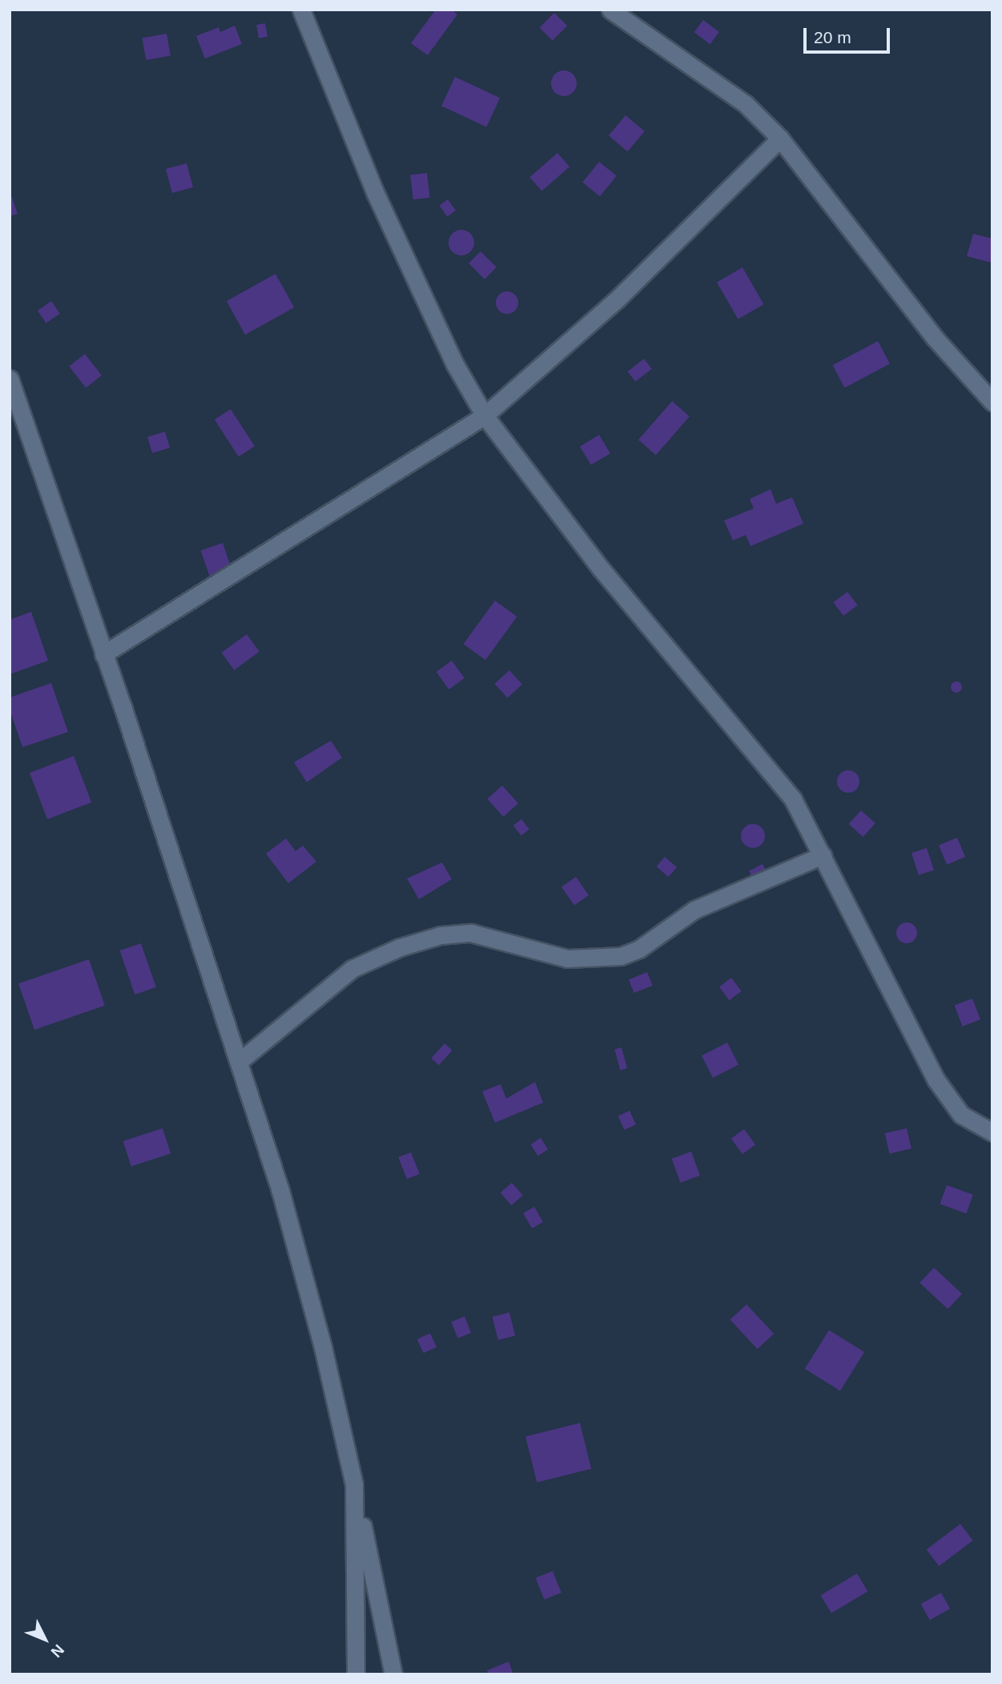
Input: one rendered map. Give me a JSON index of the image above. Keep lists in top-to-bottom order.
{
  "scale_bar": "20 m",
  "north": "bottom right"
}
